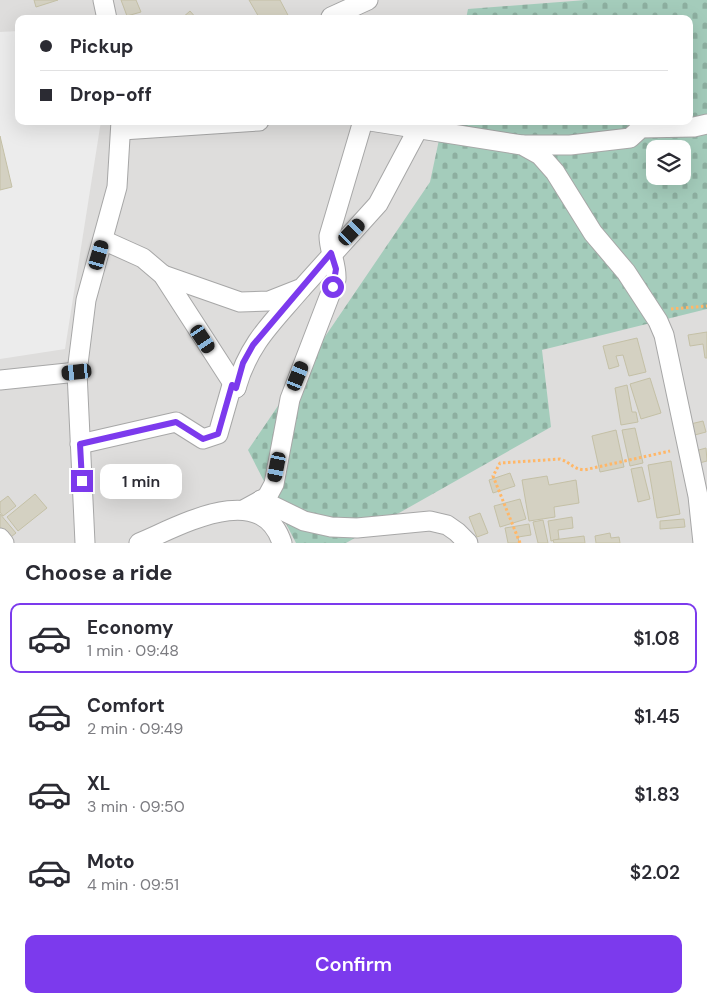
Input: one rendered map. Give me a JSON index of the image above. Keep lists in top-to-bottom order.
{
  "page": {
    "banner": ["Pickup", "Drop-off"],
    "bubble": "1 min",
    "heading": "Choose a ride",
    "list": [
      {
        "name": "Economy",
        "note": "1 min · 09:48",
        "value": "$1.08"
      },
      {
        "name": "Comfort",
        "note": "2 min · 09:49",
        "value": "$1.45"
      },
      {
        "name": "XL",
        "note": "3 min · 09:50",
        "value": "$1.83"
      },
      {
        "name": "Moto",
        "note": "4 min · 09:51",
        "value": "$2.02"
      }
    ],
    "buttons": "Confirm"
  }
}
